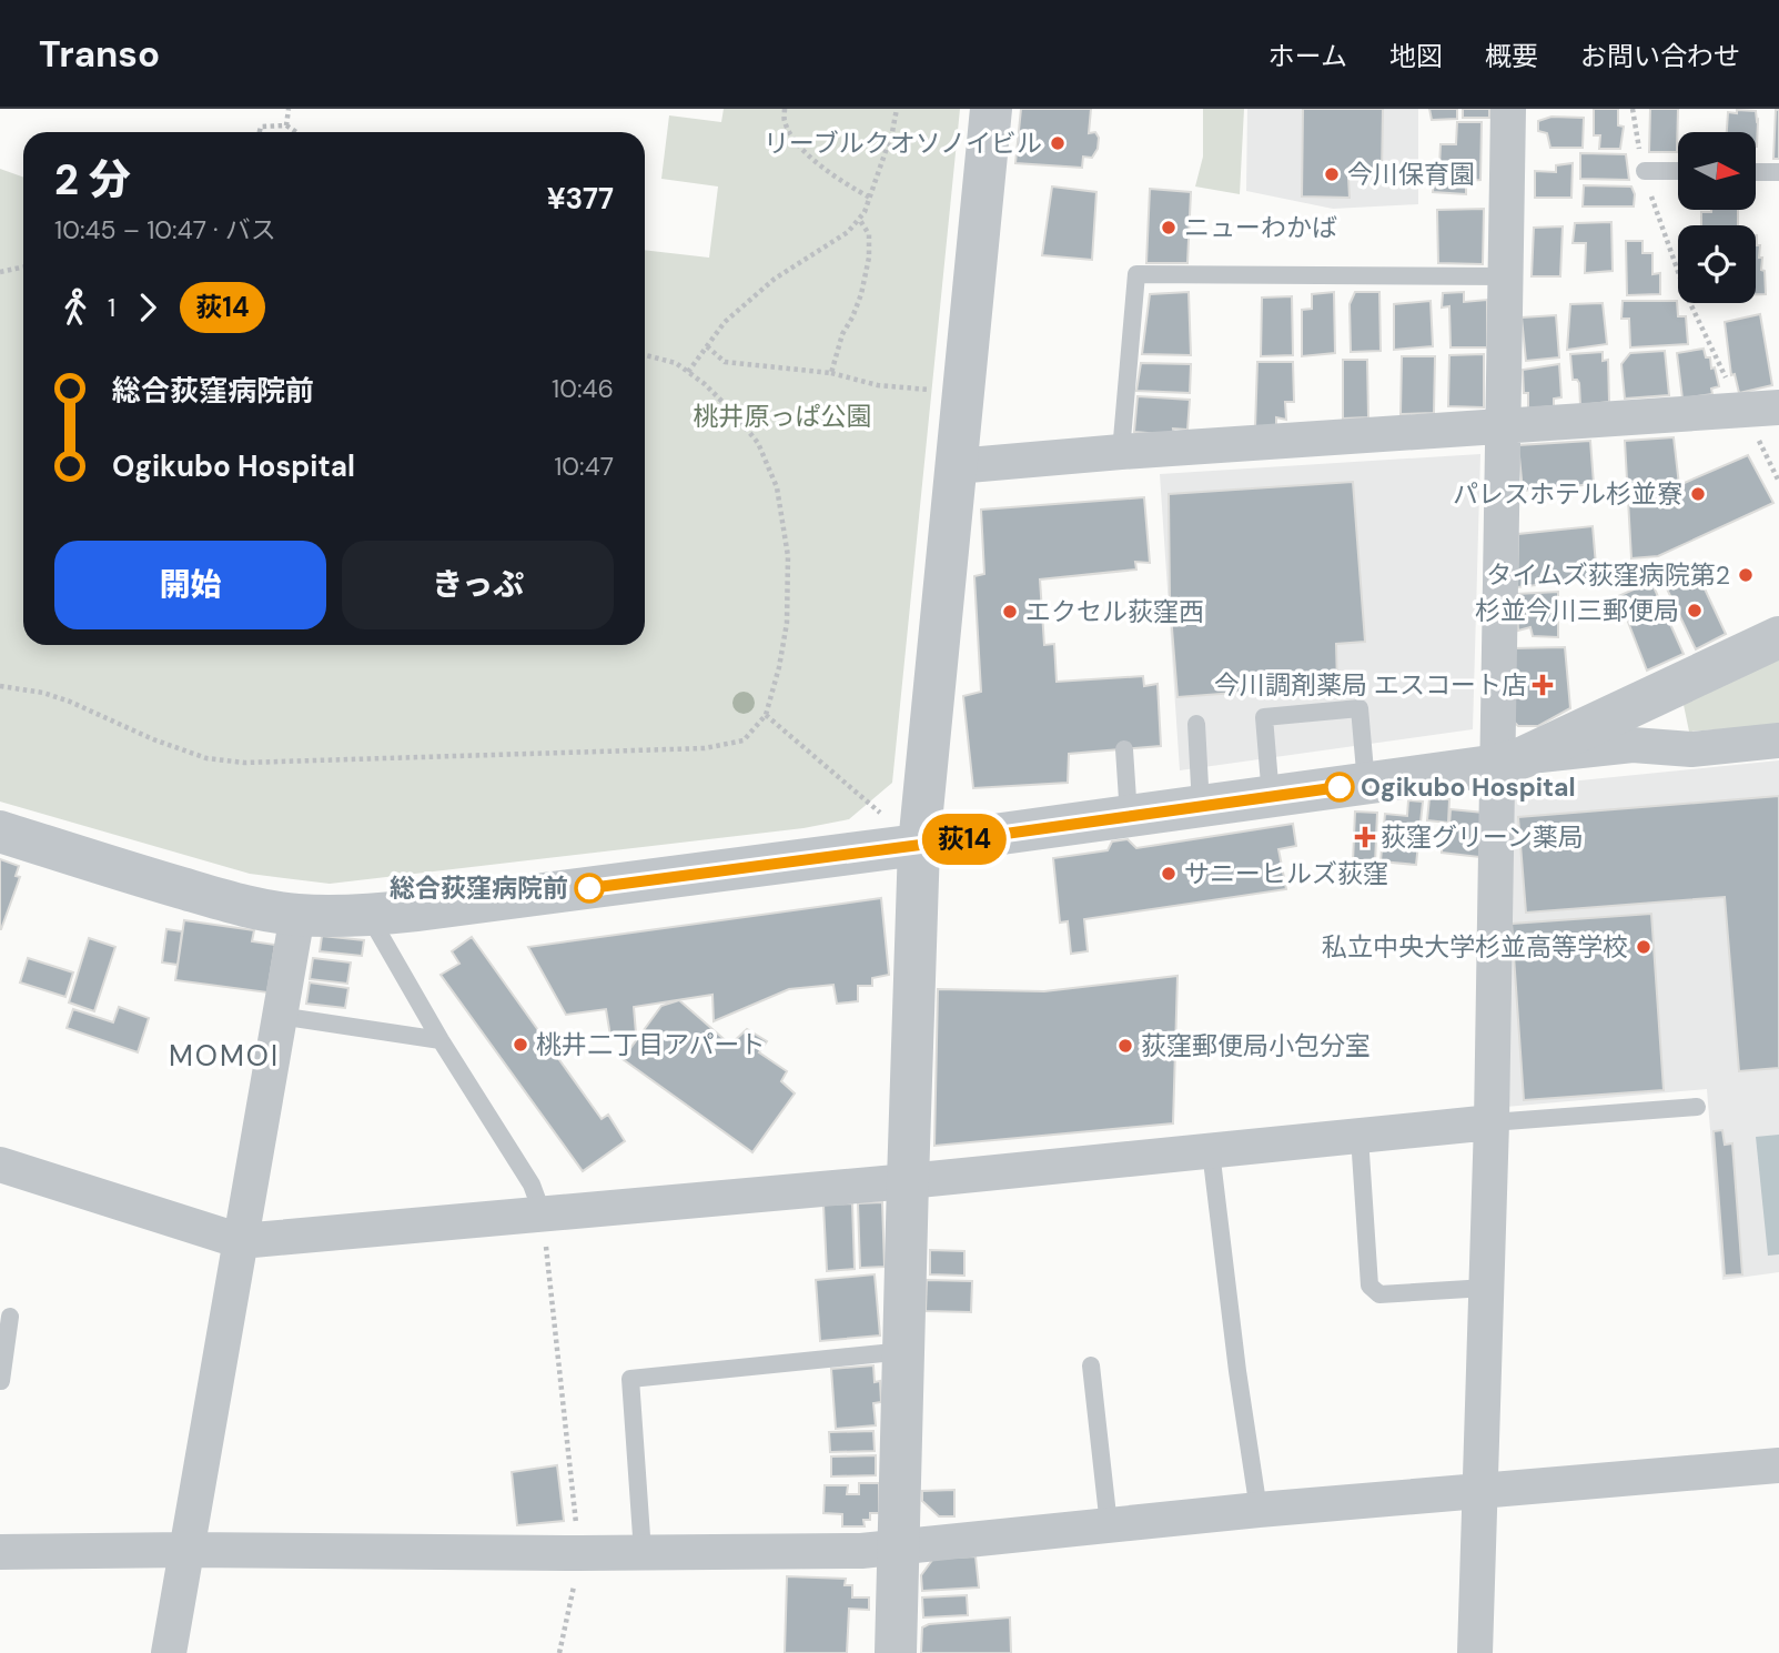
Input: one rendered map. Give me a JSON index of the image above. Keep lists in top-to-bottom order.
{
  "districts": ["MOMOI"],
  "parks": ["桃井原っぱ公園"],
  "places": {
    "other": [
      "リーブルクオソノイビル",
      "今川保育園",
      "ニューわかば",
      "パレスホテル杉並寮",
      "タイムズ荻窪病院第2",
      "杉並今川三郵便局",
      "エクセル荻窪西",
      "Ogikubo Hospital",
      "サニーヒルズ荻窪",
      "総合荻窪病院前",
      "私立中央大学杉並高等学校",
      "桃井二丁目アパート",
      "荻窪郵便局小包分室"
    ],
    "health": ["今川調剤薬局 エスコート店", "荻窪グリーン薬局"]
  },
  "lines": ["bus line 荻14"],
  "north": "right",
  "page": {
    "header": "Transo",
    "nav": [
      "ホーム",
      "地図",
      "概要",
      "お問い合わせ"
    ],
    "on_map": "荻14",
    "heading": ["2 分", "10:45 – 10:47 · バス", "¥377"],
    "legs": ["1", "荻14"],
    "list": [
      {
        "name": "総合荻窪病院前",
        "value": "10:46"
      },
      {
        "name": "Ogikubo Hospital",
        "value": "10:47"
      }
    ],
    "buttons": ["開始", "きっぷ"]
  }
}
